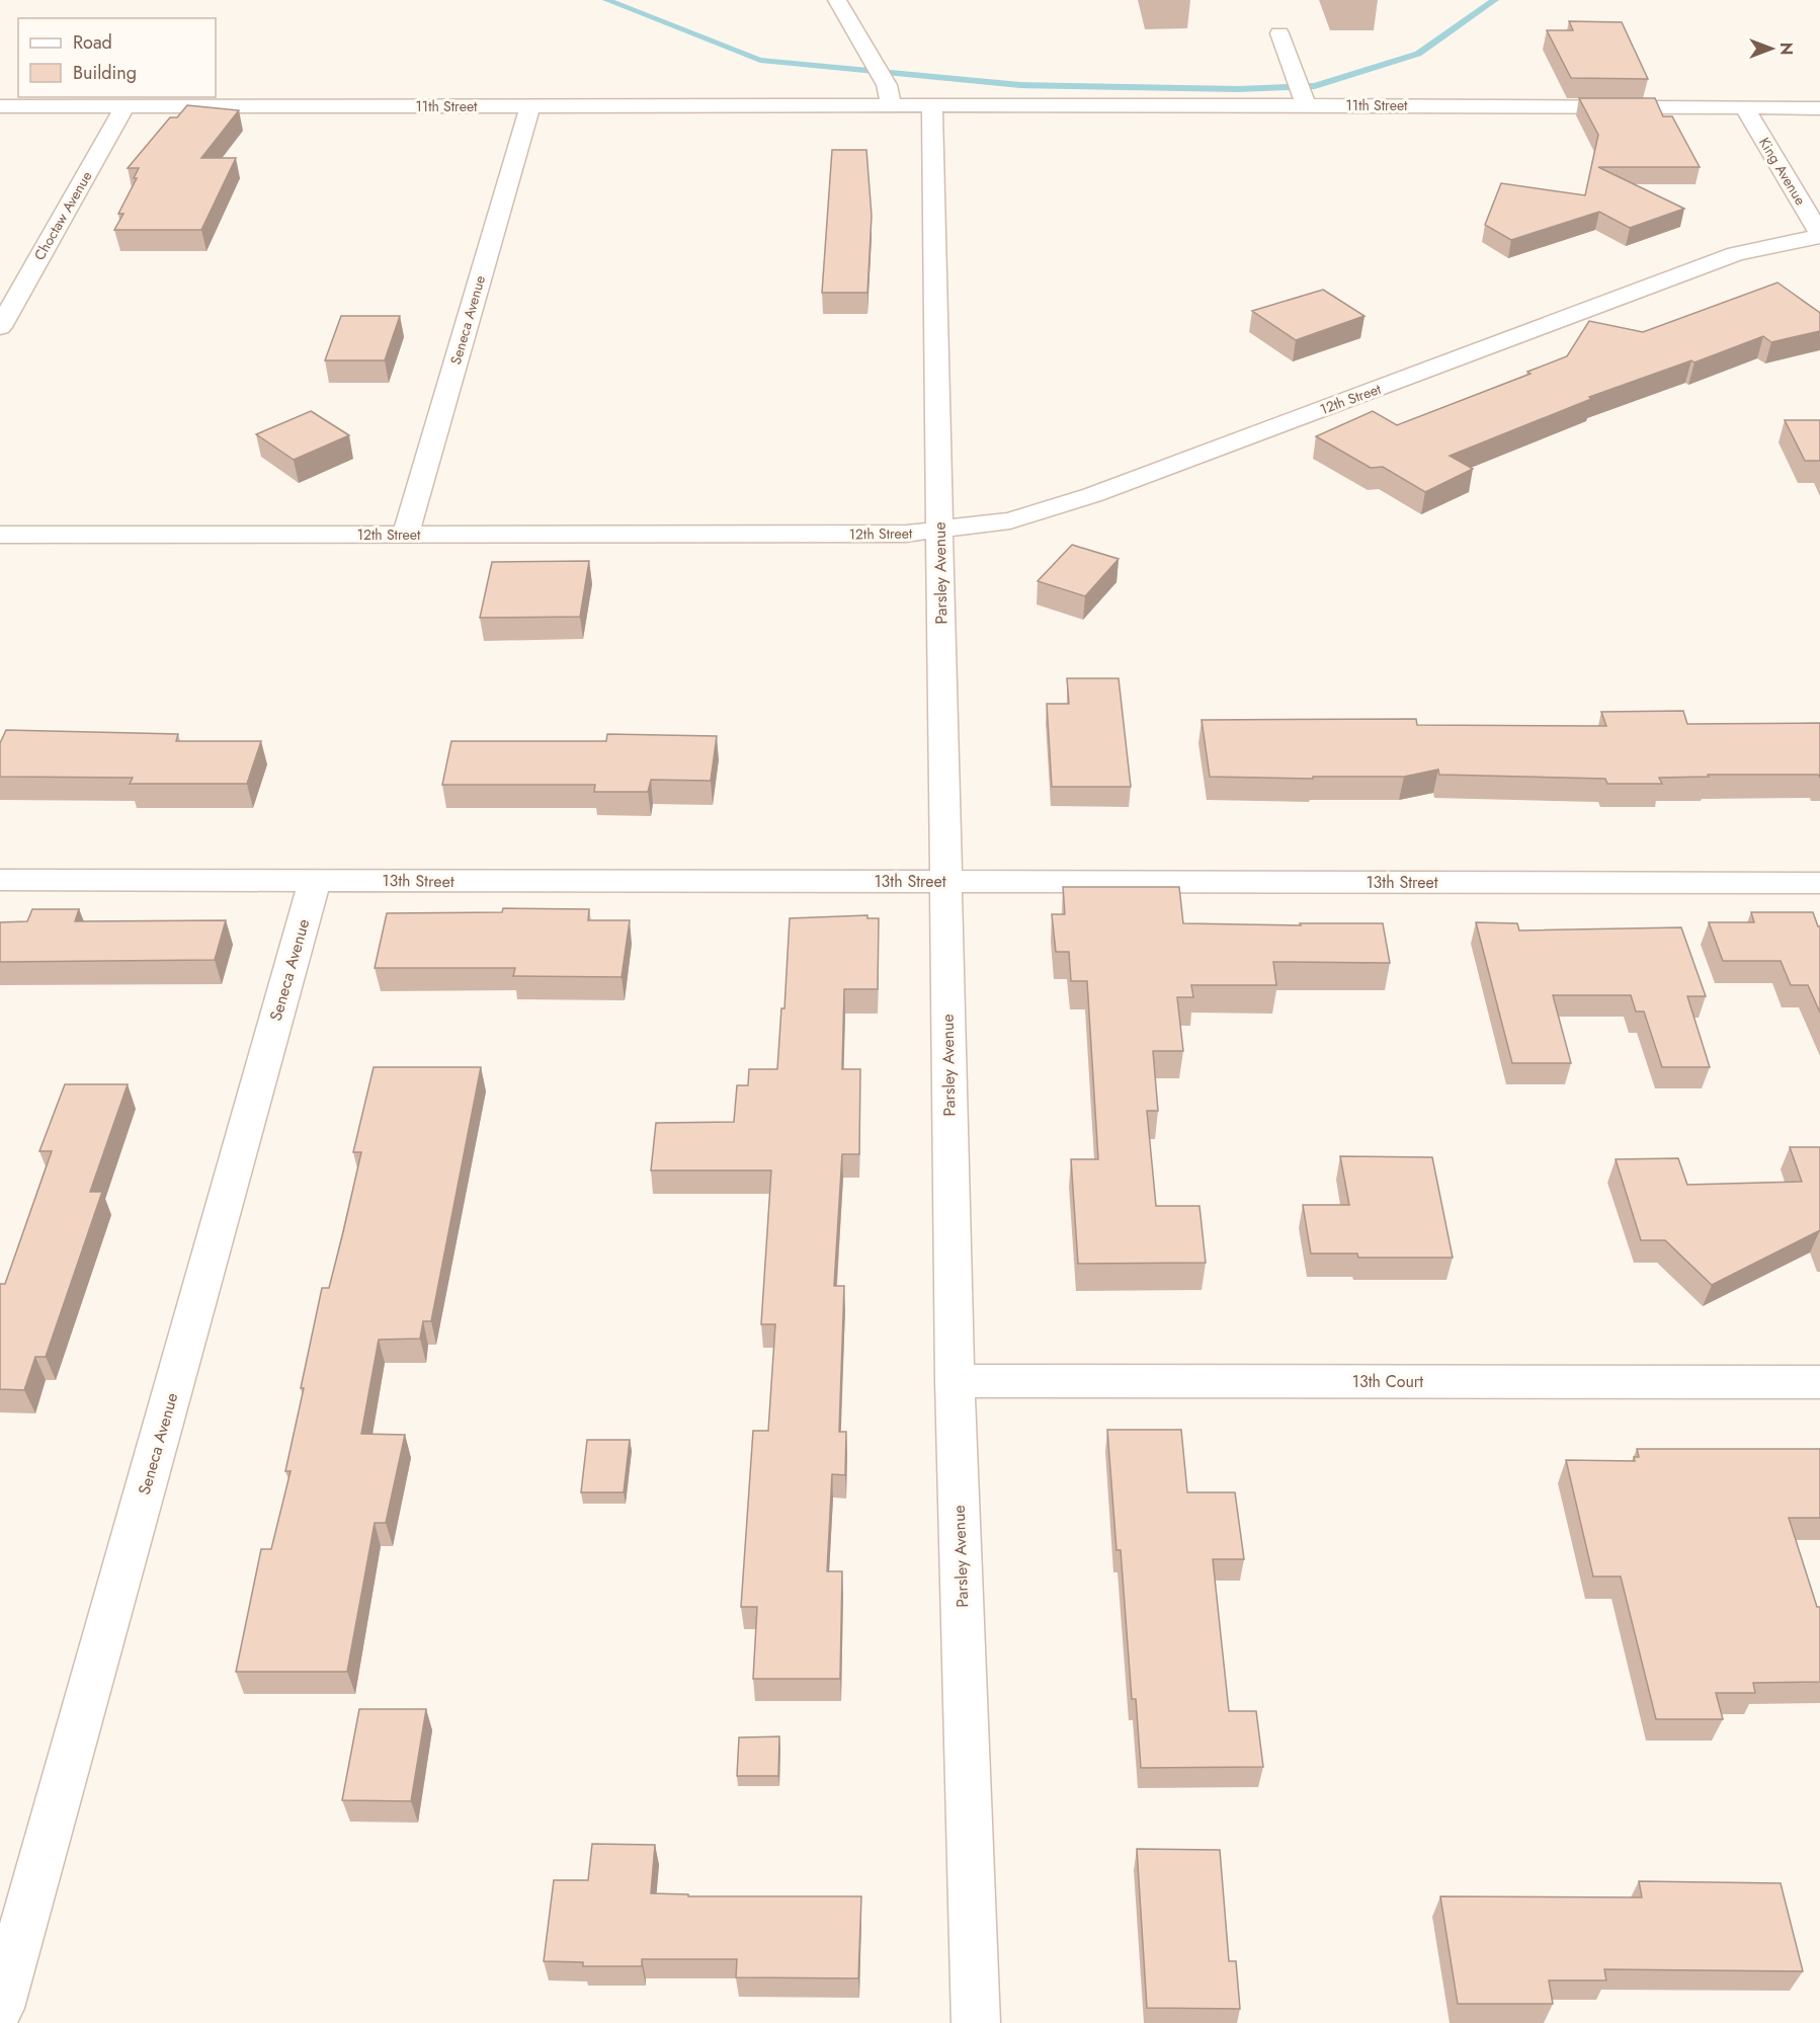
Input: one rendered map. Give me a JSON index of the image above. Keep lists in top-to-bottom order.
{
  "streets": {
    "street": [
      "11th Street",
      "King Avenue",
      "Choctaw Avenue",
      "Seneca Avenue",
      "12th Street",
      "Parsley Avenue",
      "13th Street",
      "13th Court"
    ]
  },
  "crossings": [
    ["11th Street", "King Avenue"],
    ["11th Street", "Choctaw Avenue"],
    ["11th Street", "Seneca Avenue"],
    ["11th Street", "Parsley Avenue"],
    ["King Avenue", "12th Street"],
    ["Seneca Avenue", "12th Street"],
    ["Seneca Avenue", "13th Street"],
    ["12th Street", "Parsley Avenue"],
    ["Parsley Avenue", "13th Street"],
    ["Parsley Avenue", "13th Court"]
  ],
  "legend": ["Road", "Building"],
  "north": "right"
}
